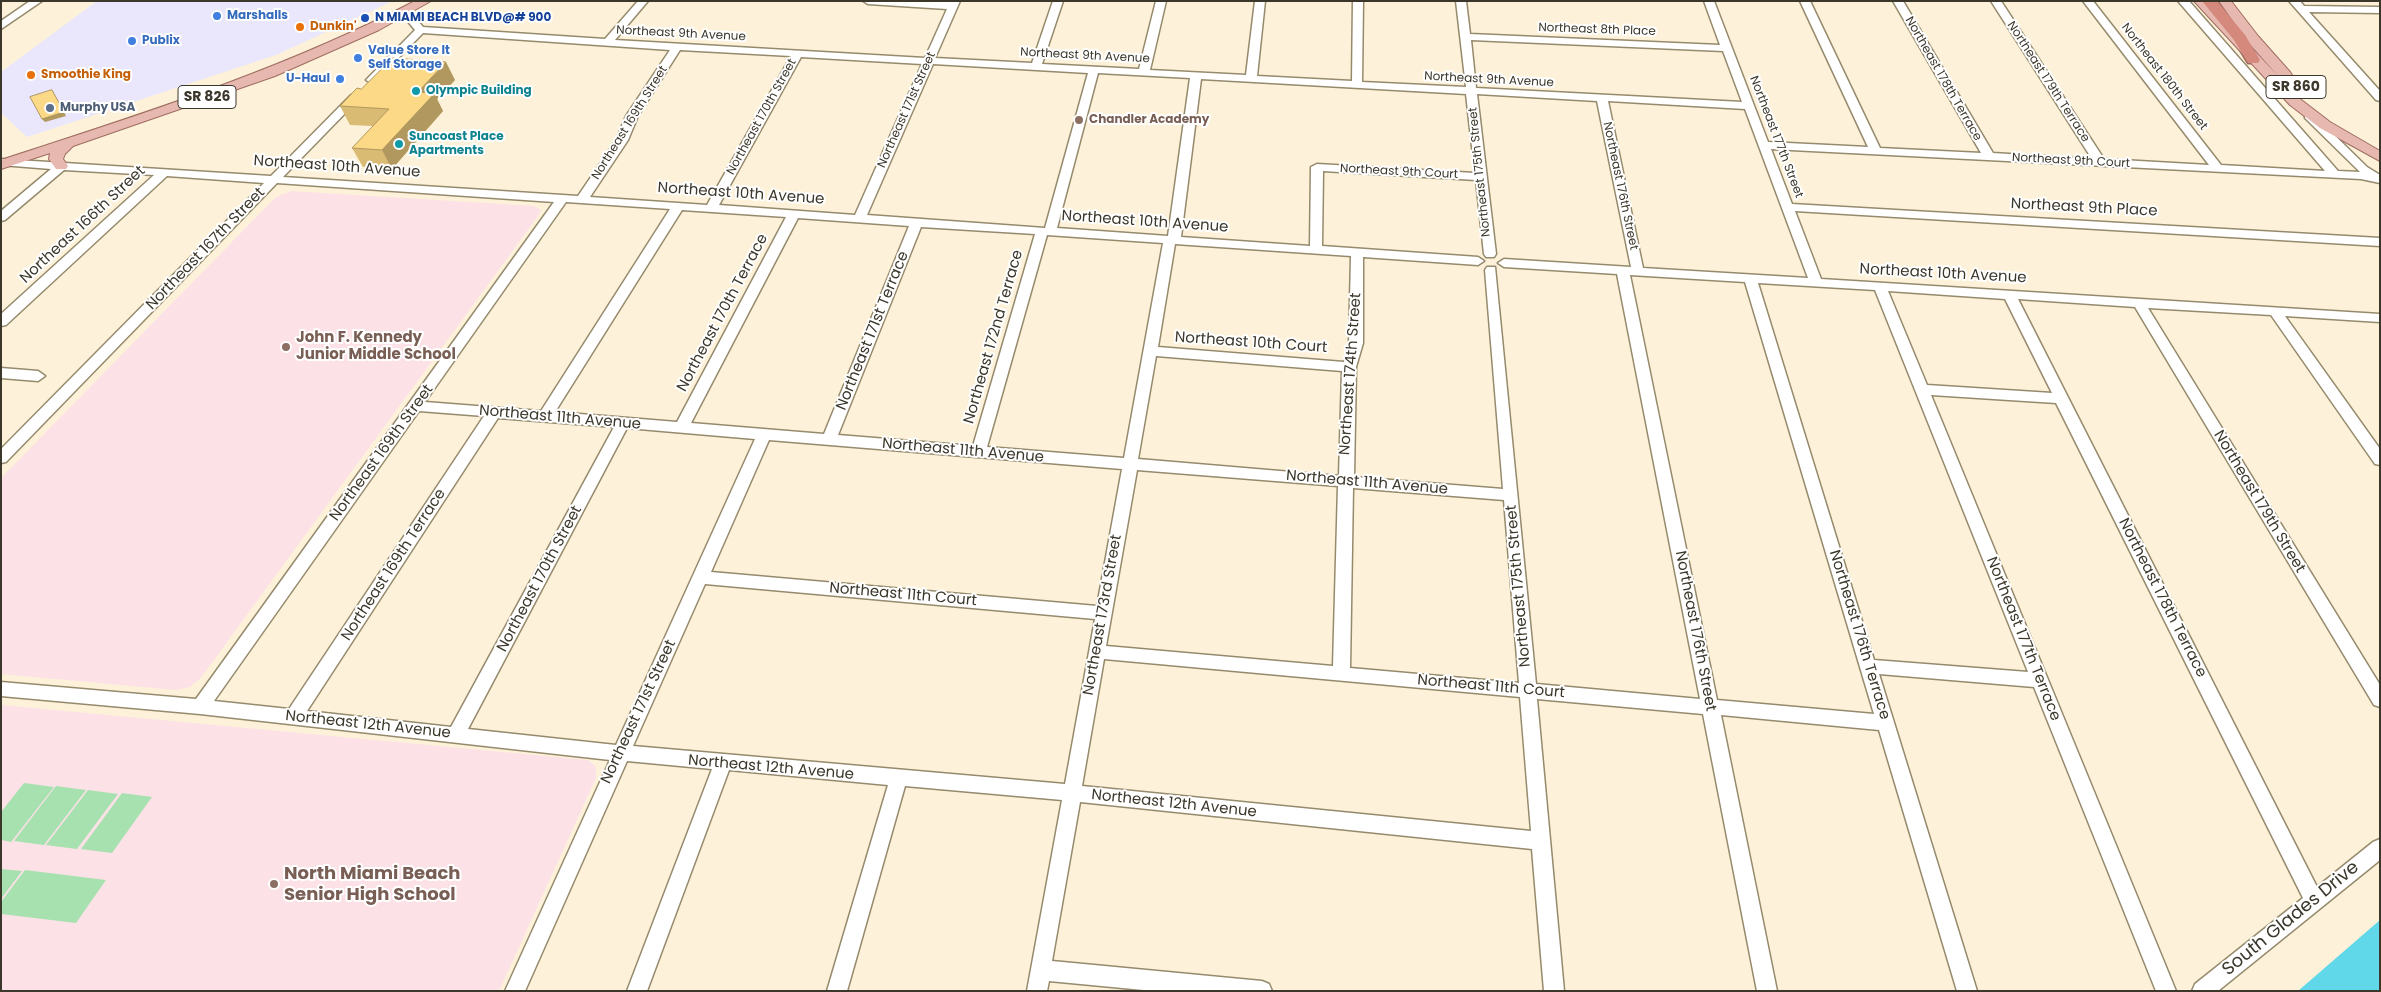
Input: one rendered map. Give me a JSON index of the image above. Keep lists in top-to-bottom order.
{
  "streets": {
    "main road": ["SR 860", "SR 826"],
    "street": [
      "Northeast 8th Place",
      "Northeast 9th Avenue",
      "Northeast 180th Street",
      "Northeast 178th Terrace",
      "Northeast 179th Terrace",
      "Northeast 171st Street",
      "Northeast 170th Street",
      "Northeast 169th Street",
      "Northeast 177th Street",
      "Northeast 9th Court",
      "Northeast 10th Avenue",
      "Northeast 175th Street",
      "Northeast 176th Street",
      "Northeast 9th Place",
      "Northeast 166th Street",
      "Northeast 167th Street",
      "Northeast 170th Terrace",
      "Northeast 171st Terrace",
      "Northeast 172nd Terrace",
      "Northeast 10th Court",
      "Northeast 174th Street",
      "Northeast 11th Avenue",
      "Northeast 179th Street",
      "Northeast 169th Terrace",
      "Northeast 11th Court",
      "Northeast 173rd Street",
      "Northeast 176th Terrace",
      "Northeast 177th Terrace",
      "Northeast 12th Avenue",
      "South Glades Drive"
    ]
  },
  "crossings": [
    ["Northeast 8th Place", "Northeast 177th Street"],
    ["Northeast 8th Place", "Northeast 175th Street"],
    ["Northeast 9th Avenue", "Northeast 171st Street"],
    ["Northeast 9th Avenue", "Northeast 170th Street"],
    ["Northeast 9th Avenue", "Northeast 169th Street"],
    ["Northeast 9th Avenue", "Northeast 177th Street"],
    ["Northeast 9th Avenue", "Northeast 175th Street"],
    ["Northeast 9th Avenue", "Northeast 176th Street"],
    ["Northeast 9th Avenue", "Northeast 167th Street"],
    ["Northeast 9th Avenue", "Northeast 172nd Terrace"],
    ["Northeast 9th Avenue", "Northeast 173rd Street"],
    ["Northeast 180th Street", "Northeast 9th Court"],
    ["Northeast 178th Terrace", "Northeast 9th Court"],
    ["Northeast 178th Terrace", "Northeast 10th Avenue"],
    ["Northeast 178th Terrace", "South Glades Drive"],
    ["Northeast 179th Terrace", "Northeast 9th Court"],
    ["SR 826", "Northeast 10th Avenue"],
    ["Northeast 171st Street", "Northeast 10th Avenue"],
    ["Northeast 171st Street", "Northeast 11th Avenue"],
    ["Northeast 171st Street", "Northeast 11th Court"],
    ["Northeast 171st Street", "Northeast 12th Avenue"],
    ["Northeast 170th Street", "Northeast 10th Avenue"],
    ["Northeast 170th Street", "Northeast 11th Avenue"],
    ["Northeast 170th Street", "Northeast 12th Avenue"],
    ["Northeast 169th Street", "Northeast 10th Avenue"],
    ["Northeast 169th Street", "Northeast 11th Avenue"],
    ["Northeast 169th Street", "Northeast 12th Avenue"],
    ["Northeast 177th Street", "Northeast 9th Court"],
    ["Northeast 177th Street", "Northeast 10th Avenue"],
    ["Northeast 177th Street", "Northeast 9th Place"],
    ["Northeast 9th Court", "Northeast 10th Avenue"],
    ["Northeast 9th Court", "Northeast 175th Street"],
    ["Northeast 10th Avenue", "Northeast 175th Street"],
    ["Northeast 10th Avenue", "Northeast 176th Street"],
    ["Northeast 10th Avenue", "Northeast 166th Street"],
    ["Northeast 10th Avenue", "Northeast 167th Street"],
    ["Northeast 10th Avenue", "Northeast 170th Terrace"],
    ["Northeast 10th Avenue", "Northeast 171st Terrace"],
    ["Northeast 10th Avenue", "Northeast 172nd Terrace"],
    ["Northeast 10th Avenue", "Northeast 174th Street"],
    ["Northeast 10th Avenue", "Northeast 179th Street"],
    ["Northeast 10th Avenue", "Northeast 173rd Street"],
    ["Northeast 10th Avenue", "Northeast 176th Terrace"],
    ["Northeast 10th Avenue", "Northeast 177th Terrace"],
    ["Northeast 175th Street", "Northeast 11th Avenue"],
    ["Northeast 175th Street", "Northeast 11th Court"],
    ["Northeast 175th Street", "Northeast 12th Avenue"],
    ["Northeast 176th Street", "Northeast 11th Court"],
    ["Northeast 170th Terrace", "Northeast 11th Avenue"],
    ["Northeast 171st Terrace", "Northeast 11th Avenue"],
    ["Northeast 172nd Terrace", "Northeast 11th Avenue"],
    ["Northeast 10th Court", "Northeast 174th Street"],
    ["Northeast 10th Court", "Northeast 173rd Street"],
    ["Northeast 174th Street", "Northeast 11th Avenue"],
    ["Northeast 174th Street", "Northeast 11th Court"],
    ["Northeast 11th Avenue", "Northeast 169th Terrace"],
    ["Northeast 11th Avenue", "Northeast 173rd Street"],
    ["Northeast 169th Terrace", "Northeast 12th Avenue"],
    ["Northeast 11th Court", "Northeast 173rd Street"],
    ["Northeast 11th Court", "Northeast 176th Terrace"],
    ["Northeast 173rd Street", "Northeast 12th Avenue"]
  ],
  "places": [
    "Marshalls",
    "N MIAMI BEACH BLVD@# 900",
    "Dunkin'",
    "Publix",
    "Value Store It Self Storage",
    "Smoothie King",
    "U-Haul",
    "Olympic Building",
    "Murphy USA",
    "Chandler Academy",
    "Suncoast Place Apartments",
    "John F. Kennedy Junior Middle School",
    "North Miami Beach Senior High School"
  ]
}
